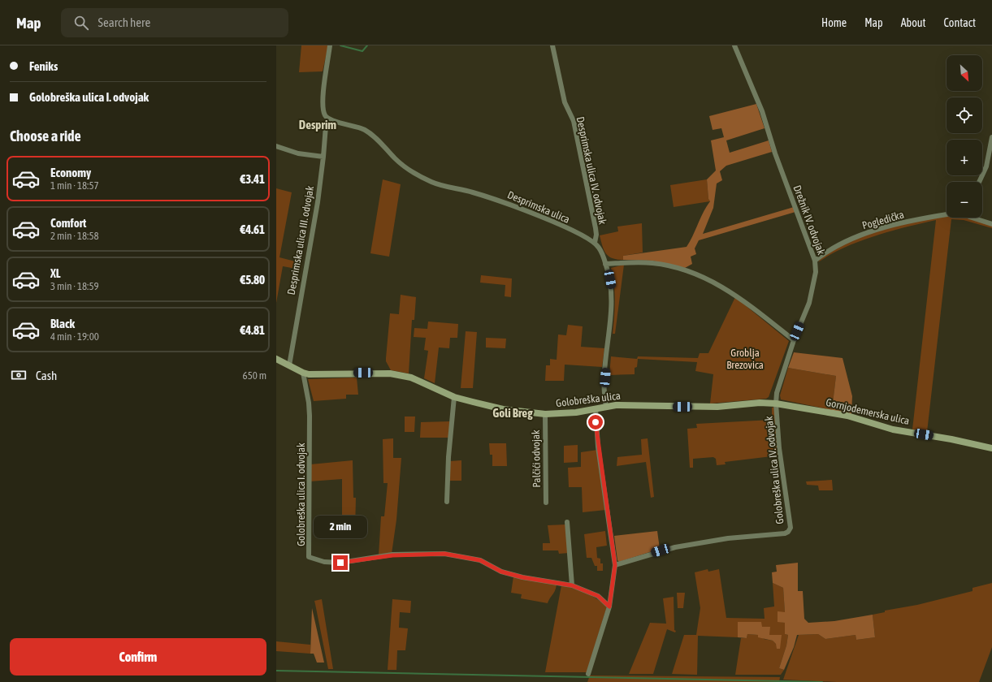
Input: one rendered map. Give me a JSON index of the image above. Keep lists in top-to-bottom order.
{
  "streets": {
    "street": [
      "Desprimska ulica IV. odvojak",
      "Desprimska ulica",
      "Drežnik IV. odvojak",
      "Pogledička",
      "Desprimska ulica III. odvojak",
      "Golobreška ulica",
      "Gornjodemerska ulica",
      "Palčići odvojak",
      "Golobreška ulica IV. odvojak",
      "Golobreška ulica I. odvojak"
    ]
  },
  "crossings": [
    ["Desprimska ulica IV. odvojak", "Desprimska ulica"],
    ["Desprimska ulica", "Desprimska ulica III. odvojak"],
    ["Drežnik IV. odvojak", "Pogledička"],
    ["Drežnik IV. odvojak", "Golobreška ulica"],
    ["Drežnik IV. odvojak", "Gornjodemerska ulica"],
    ["Drežnik IV. odvojak", "Golobreška ulica IV. odvojak"],
    ["Desprimska ulica III. odvojak", "Golobreška ulica"],
    ["Golobreška ulica", "Gornjodemerska ulica"],
    ["Golobreška ulica", "Palčići odvojak"],
    ["Golobreška ulica", "Golobreška ulica IV. odvojak"],
    ["Golobreška ulica", "Golobreška ulica I. odvojak"],
    ["Gornjodemerska ulica", "Golobreška ulica IV. odvojak"]
  ],
  "districts": ["Desprim", "Goli Breg"],
  "parks": ["Groblja Brezovica"],
  "north": "bottom right",
  "page": {
    "header": "Map",
    "search": "Search here",
    "nav": [
      "Home",
      "Map",
      "About",
      "Contact"
    ],
    "banner": ["Feniks", "Golobreška ulica I. odvojak"],
    "map_buttons": ["+", "−"],
    "heading": "Choose a ride",
    "list": [
      {
        "name": "Economy",
        "note": "1 min · 18:57",
        "value": "€3.41"
      },
      {
        "name": "Comfort",
        "note": "2 min · 18:58",
        "value": "€4.61"
      },
      {
        "name": "XL",
        "note": "3 min · 18:59",
        "value": "€5.80"
      },
      {
        "name": "Black",
        "note": "4 min · 19:00",
        "value": "€4.81"
      }
    ],
    "pay": ["Cash", "650 m"],
    "bubble": "2 min",
    "buttons": "Confirm"
  }
}
